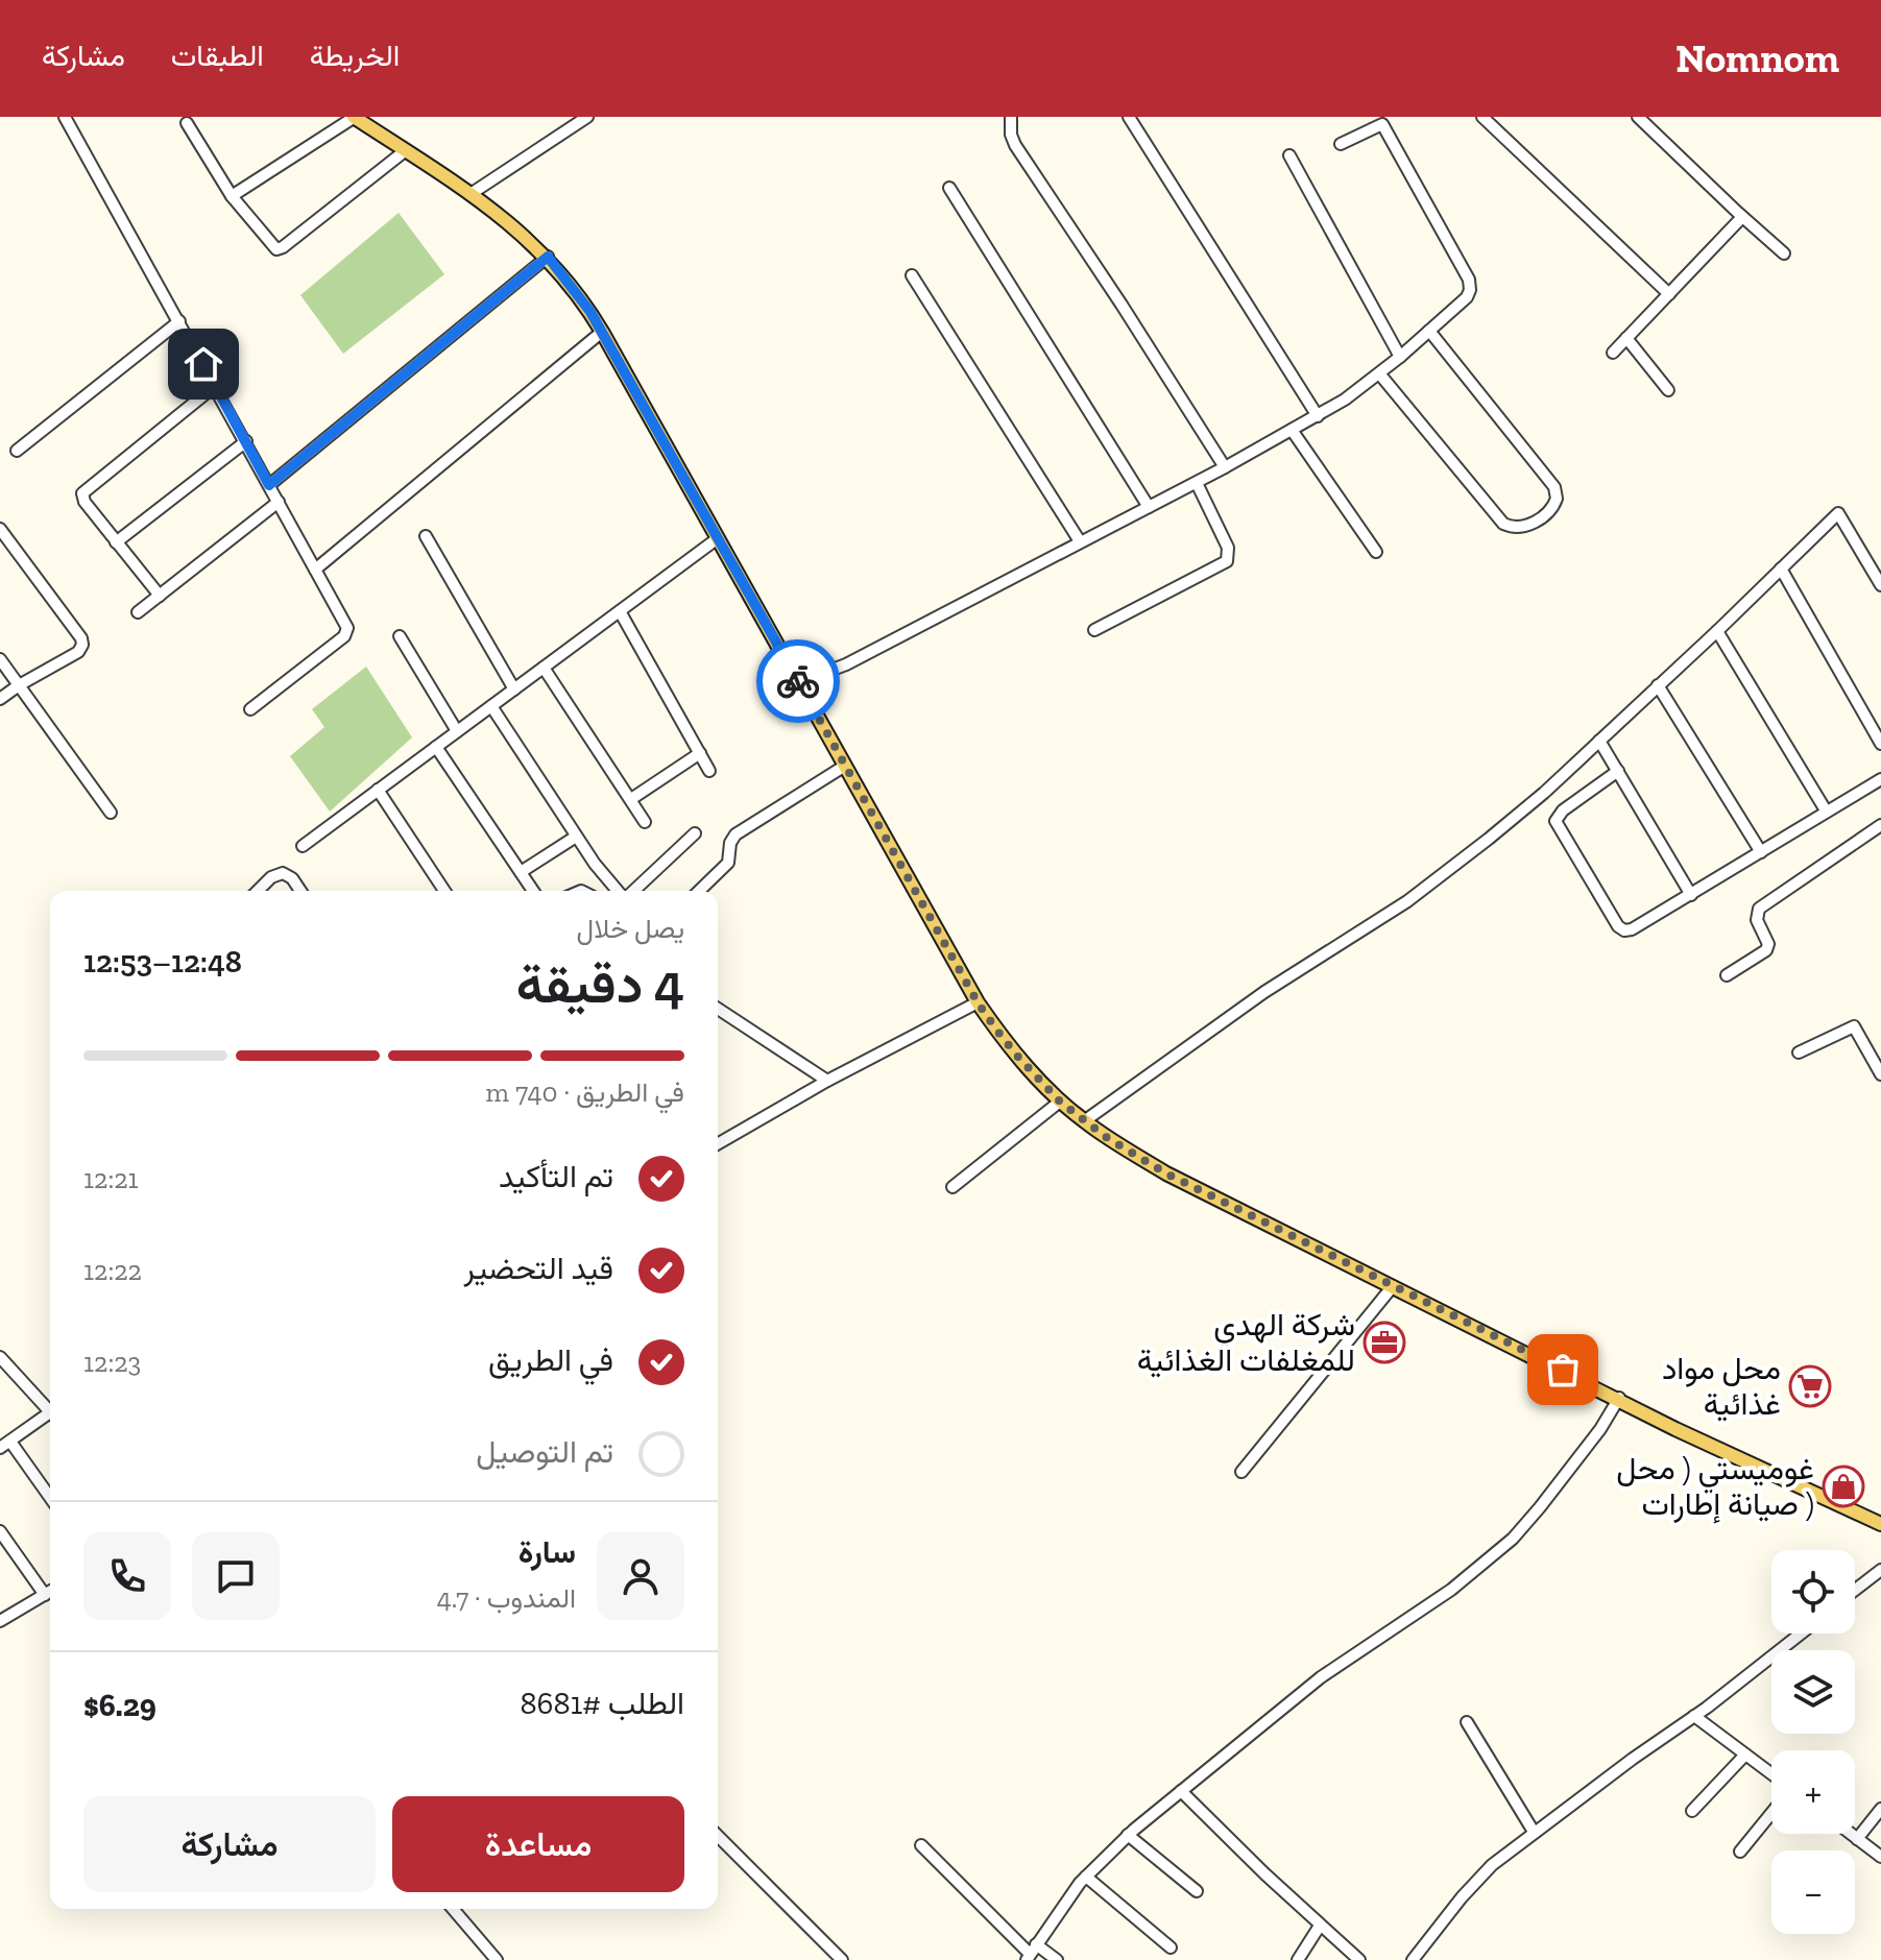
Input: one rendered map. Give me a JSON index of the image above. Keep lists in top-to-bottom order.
{
  "places": {
    "office": ["شركة الهدي للمغلفات الغذائية"],
    "supermarket": ["محل مواد غذائية"],
    "shop": ["غوميستي ( محل صيانة إطارات )"]
  },
  "page": {
    "header": "Nomnom",
    "nav": ["الخريطة", "الطبقات", "مشاركة"],
    "heading": ["4 دقيقة", "يصل خلال", "12:48–12:53"],
    "panel": [
      "سارة",
      "المندوب · 4.7",
      "الطلب #8681",
      "$6.29"
    ],
    "bar": "في الطريق · 740 m",
    "list": [
      ["تم التأكيد", "12:21"],
      ["قيد التحضير", "12:22"],
      ["في الطريق", "12:23"],
      "تم التوصيل"
    ],
    "map_buttons": ["+", "−"],
    "buttons": ["مساعدة", "مشاركة"]
  }
}
